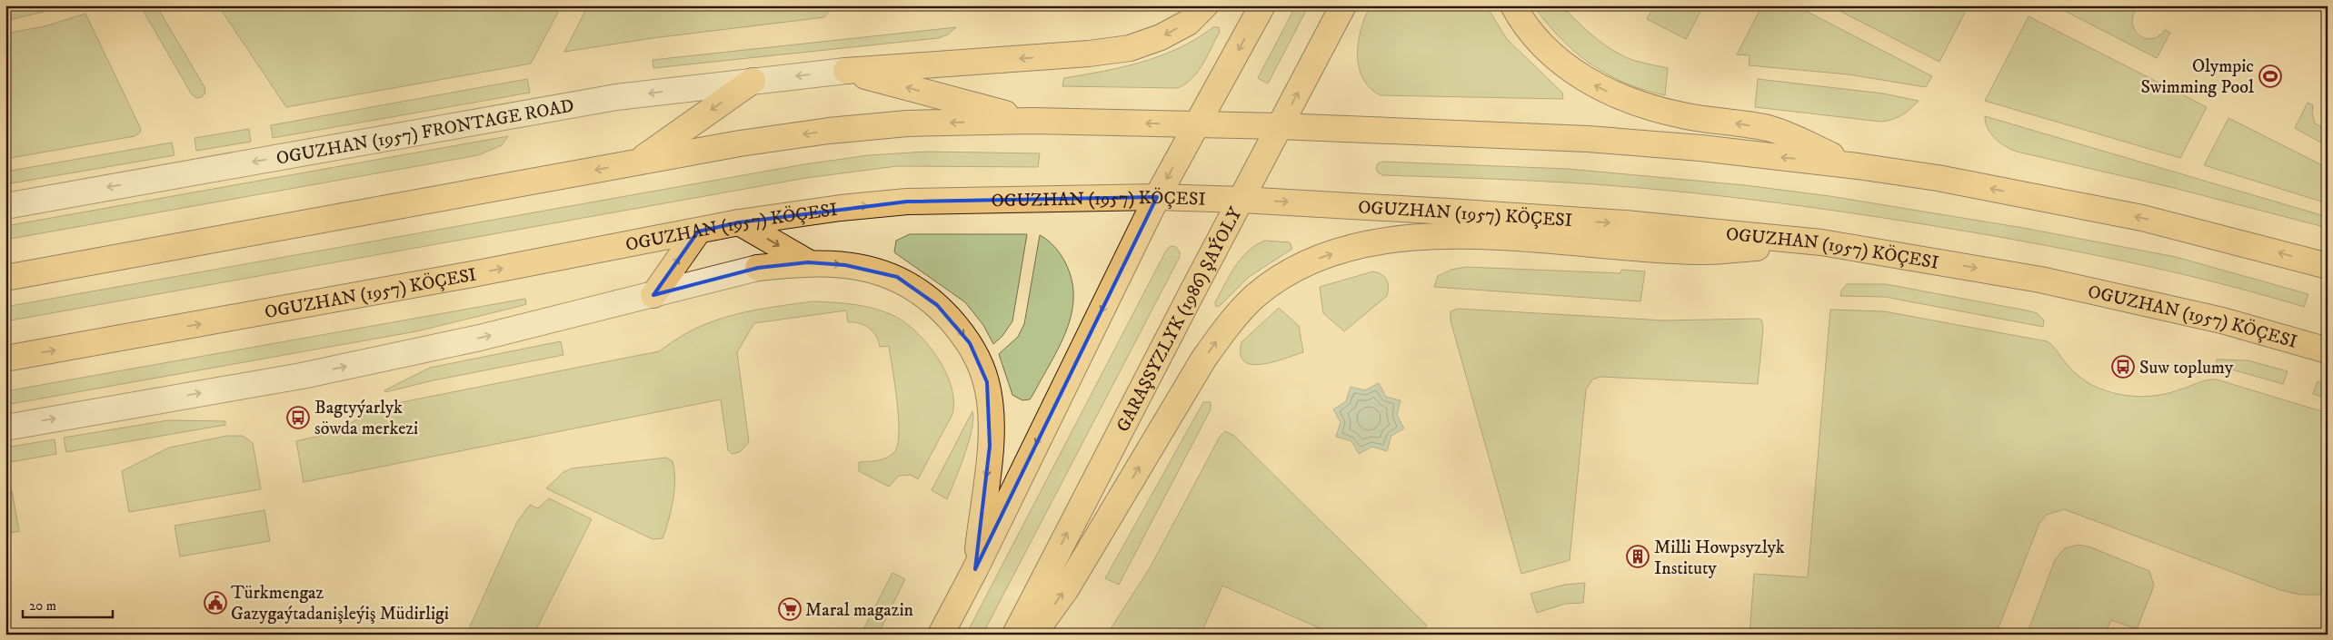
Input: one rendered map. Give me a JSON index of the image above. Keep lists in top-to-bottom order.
{
  "streets": {
    "main road": ["OGUZHAN (1957) KÖÇESI", "GARAŞSYZLYK (1986) ŞAÝOLY"],
    "street": ["OGUZHAN (1957) FRONTAGE ROAD"]
  },
  "crossings": [
    ["OGUZHAN (1957) KÖÇESI", "GARAŞSYZLYK (1986) ŞAÝOLY"]
  ],
  "places": {
    "sports": ["Olympic Swimming Pool"],
    "bus stop": ["Suw toplumy", "Bagtyýarlyk söwda merkezi"],
    "building": ["Milli Howpsyzlyk Instituty"],
    "public building": ["Türkmengaz Gazygaýtadanişleýiş Müdirligi"],
    "supermarket": ["Maral magazin"]
  },
  "scale_bar": "20 m"
}
